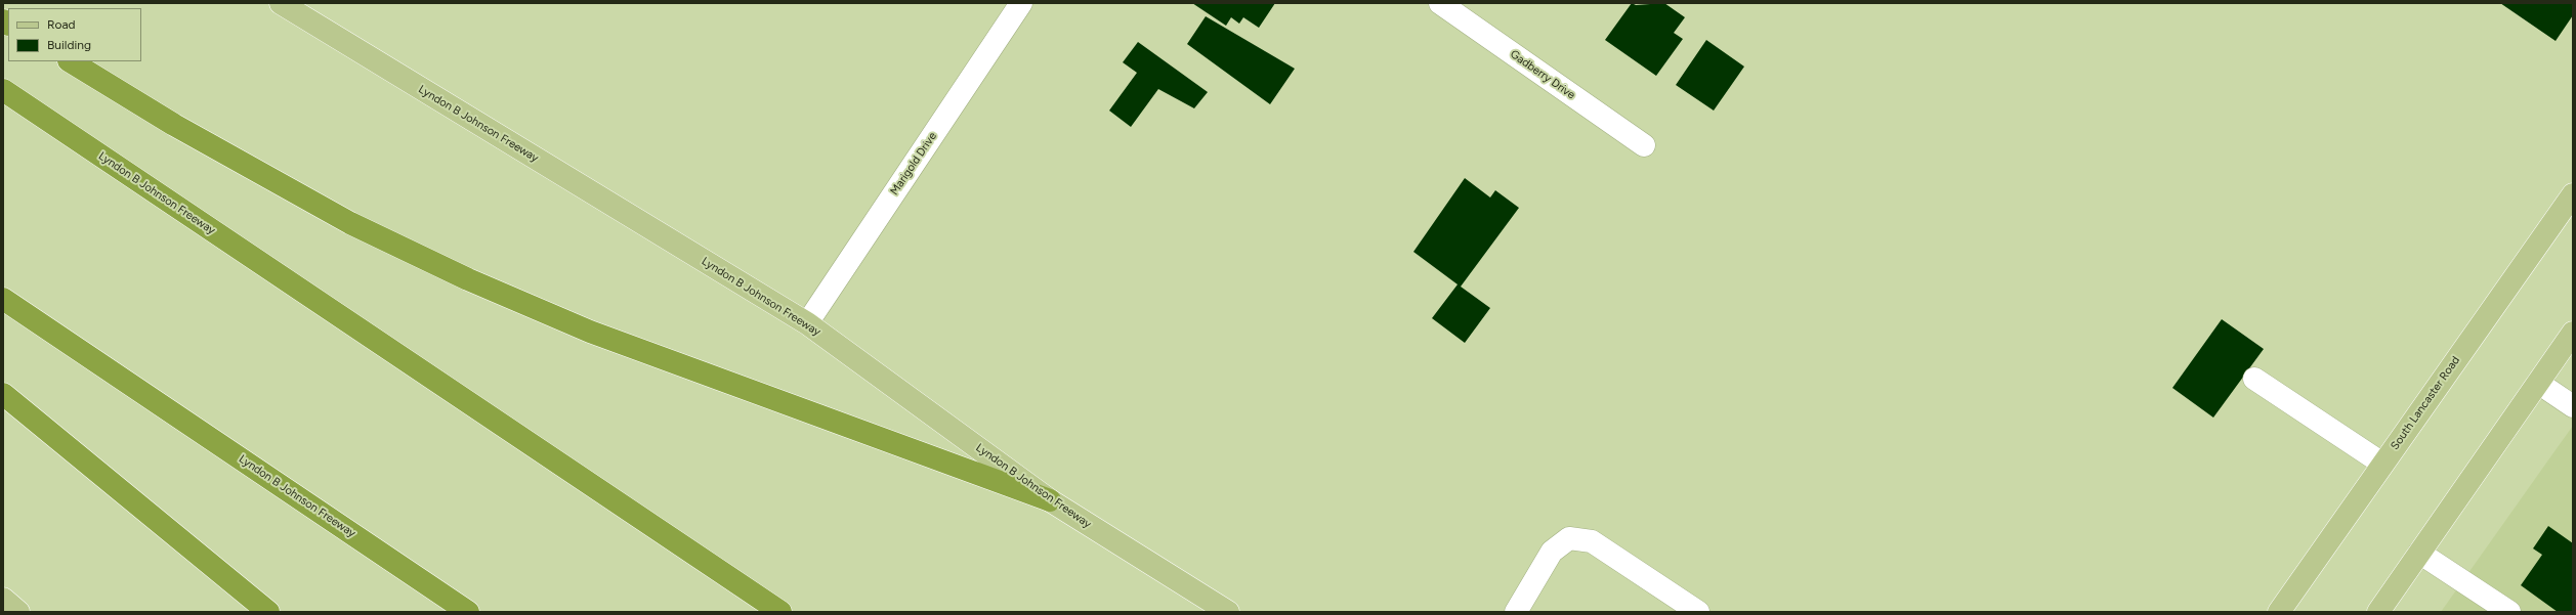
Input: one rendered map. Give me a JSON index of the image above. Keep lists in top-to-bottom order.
{
  "streets": {
    "highway": ["Lyndon B Johnson Freeway"],
    "main road": ["South Lancaster Road"],
    "street": ["Gadberry Drive", "Marigold Drive"]
  },
  "crossings": [
    ["Lyndon B Johnson Freeway", "Marigold Drive"]
  ],
  "legend": ["Road", "Building"]
}
